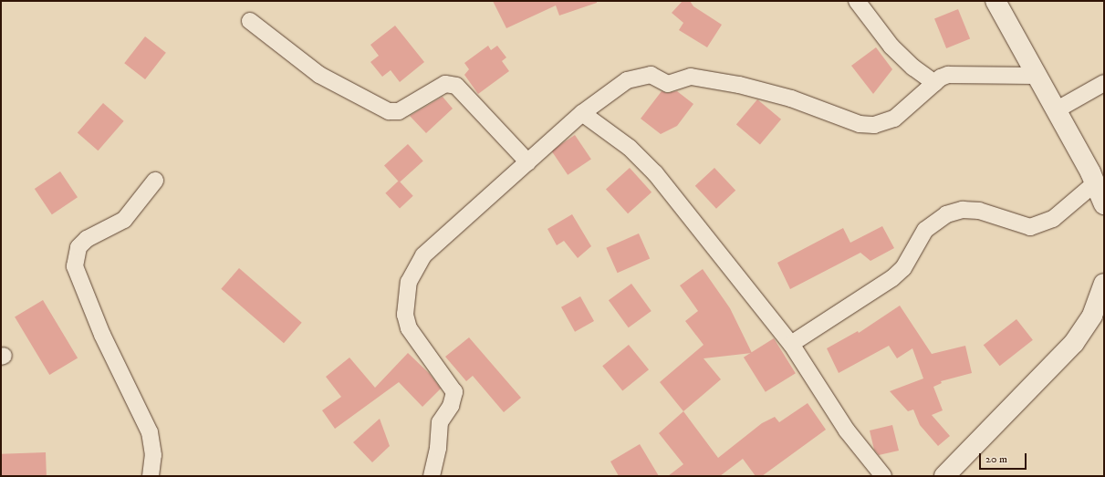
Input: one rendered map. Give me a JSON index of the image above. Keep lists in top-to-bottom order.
{
  "scale_bar": "20 m"
}
